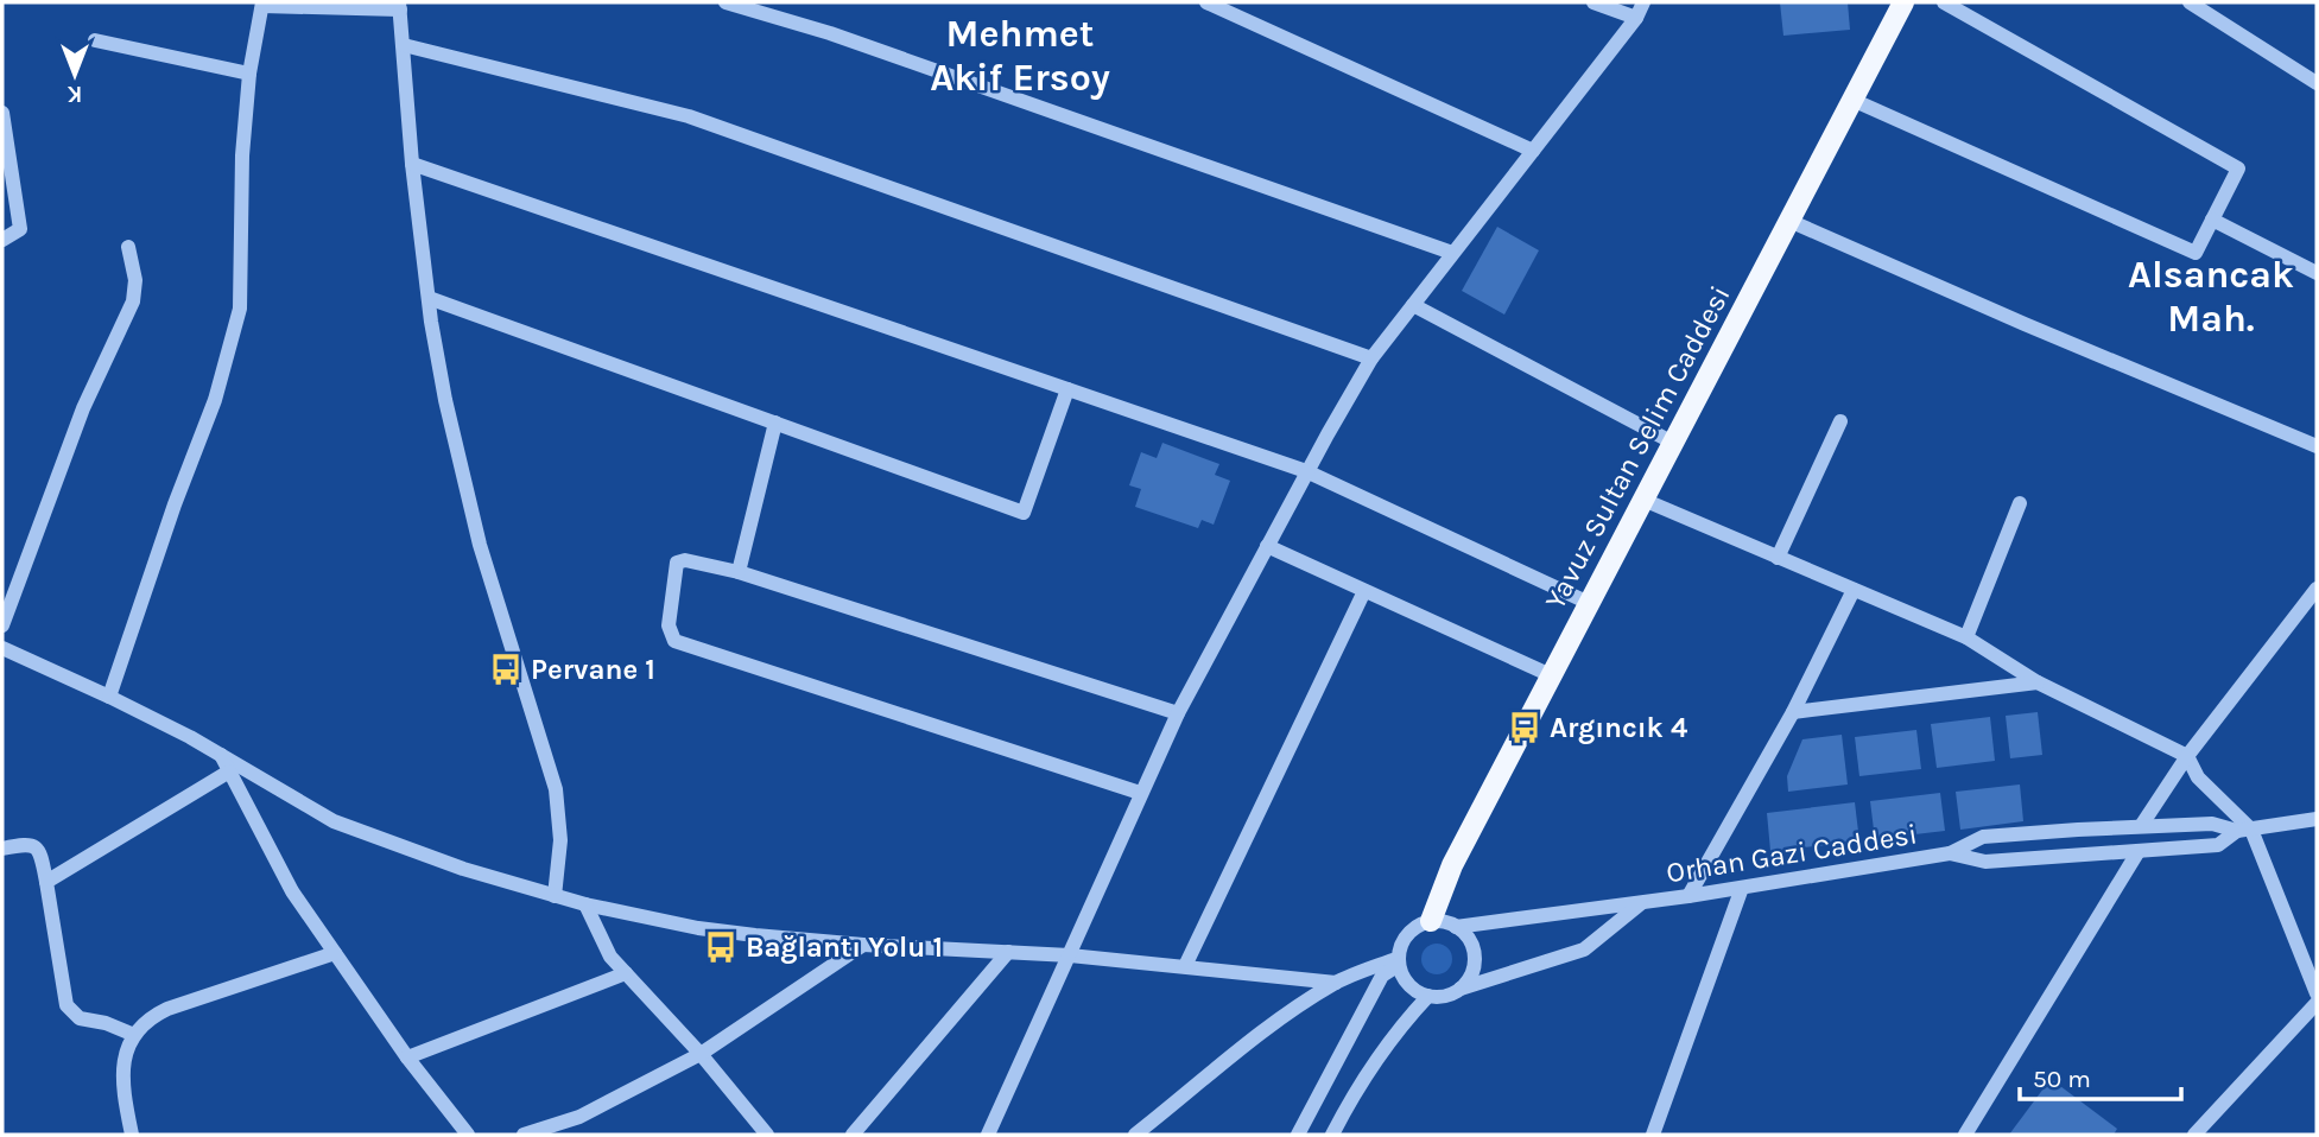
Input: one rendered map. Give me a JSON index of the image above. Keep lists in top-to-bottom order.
{
  "streets": {
    "main road": ["Yavuz Sultan Selim Caddesi"],
    "street": ["Orhan Gazi Caddesi"]
  },
  "crossings": [
    ["Yavuz Sultan Selim Caddesi", "Orhan Gazi Caddesi"]
  ],
  "districts": ["Mehmet Akif Ersoy", "Alsancak Mah."],
  "places": {
    "bus stop": ["Pervane 1", "Argıncık 4", "Bağlantı Yolu 1"]
  },
  "scale_bar": "50 m",
  "north": "bottom"
}
